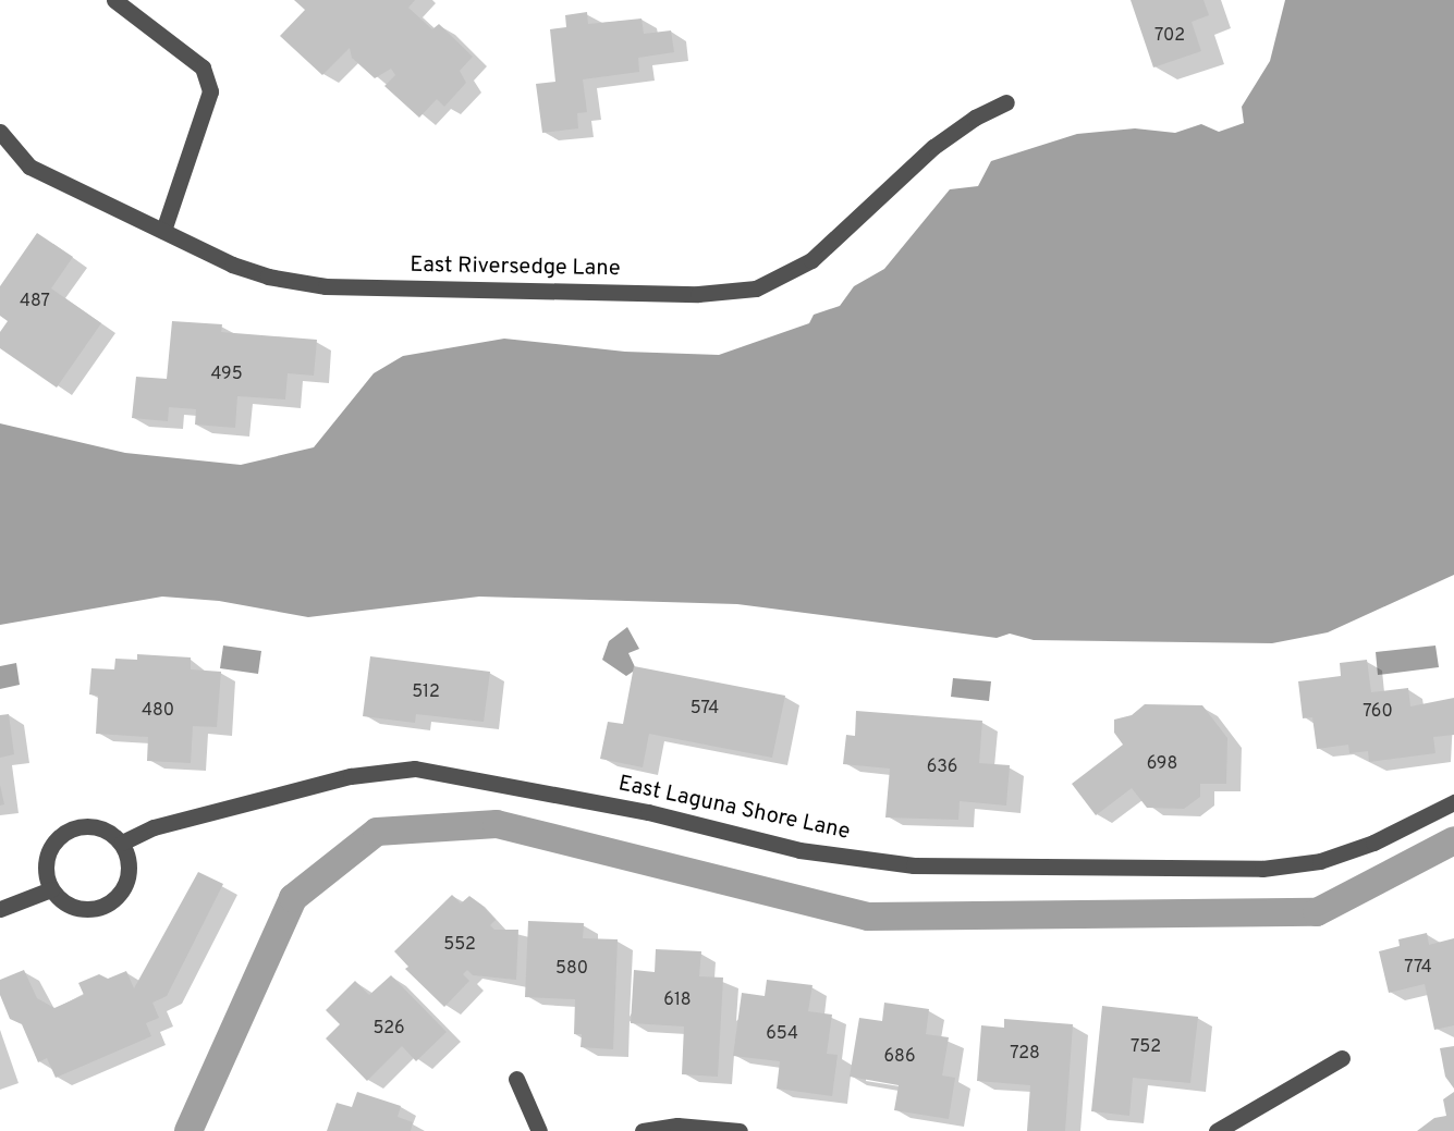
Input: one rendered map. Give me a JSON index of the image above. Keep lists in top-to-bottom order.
{
  "streets": {
    "street": ["East Riversedge Lane", "East Laguna Shore Lane"]
  },
  "house_numbers": [
    "702",
    "487",
    "495",
    "512",
    "574",
    "480",
    "760",
    "698",
    "636",
    "552",
    "774",
    "580",
    "618",
    "526",
    "654",
    "752",
    "728",
    "686"
  ]
}
